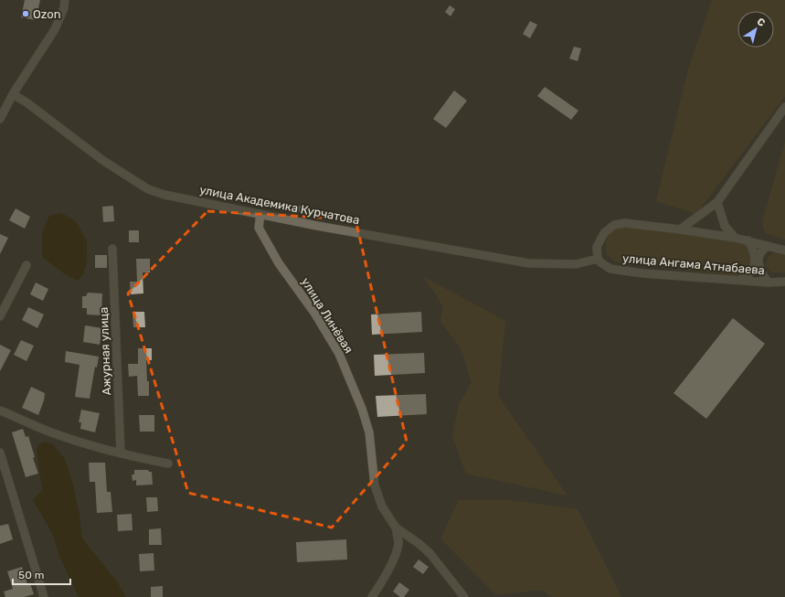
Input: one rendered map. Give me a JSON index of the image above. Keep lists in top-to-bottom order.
{
  "streets": {
    "street": [
      "улица Академика Курчатова",
      "улица Ангама Атнабаева",
      "улица Линёвая",
      "Ажурная улица"
    ]
  },
  "crossings": [
    ["улица Академика Курчатова", "улица Ангама Атнабаева"],
    ["улица Академика Курчатова", "улица Линёвая"]
  ],
  "places": ["Ozon"],
  "scale_bar": "50 m",
  "north": "top right"
}
